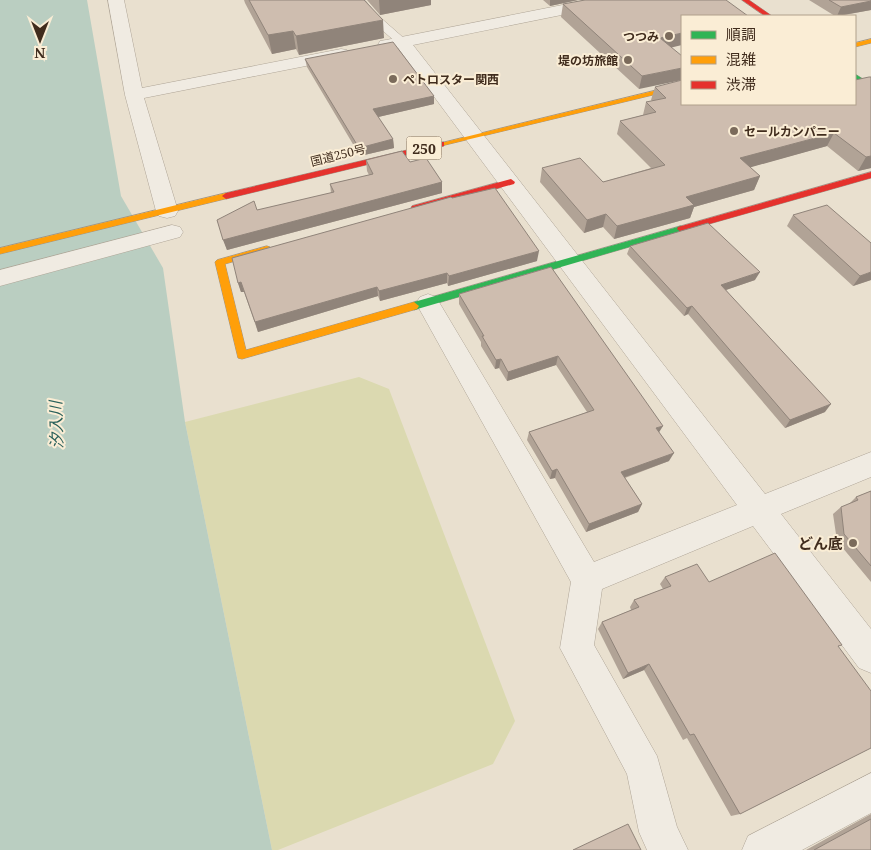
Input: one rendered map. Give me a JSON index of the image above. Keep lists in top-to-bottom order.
{
  "streets": {
    "main road": ["250", "国道250号"]
  },
  "water": ["汐入川"],
  "places": [
    "つつみ",
    "堤の坊旅館",
    "ペトロスター関西",
    "セールカンパニー",
    "どん底"
  ],
  "legend": ["順調", "混雑", "渋滞"],
  "north": "bottom"
}
